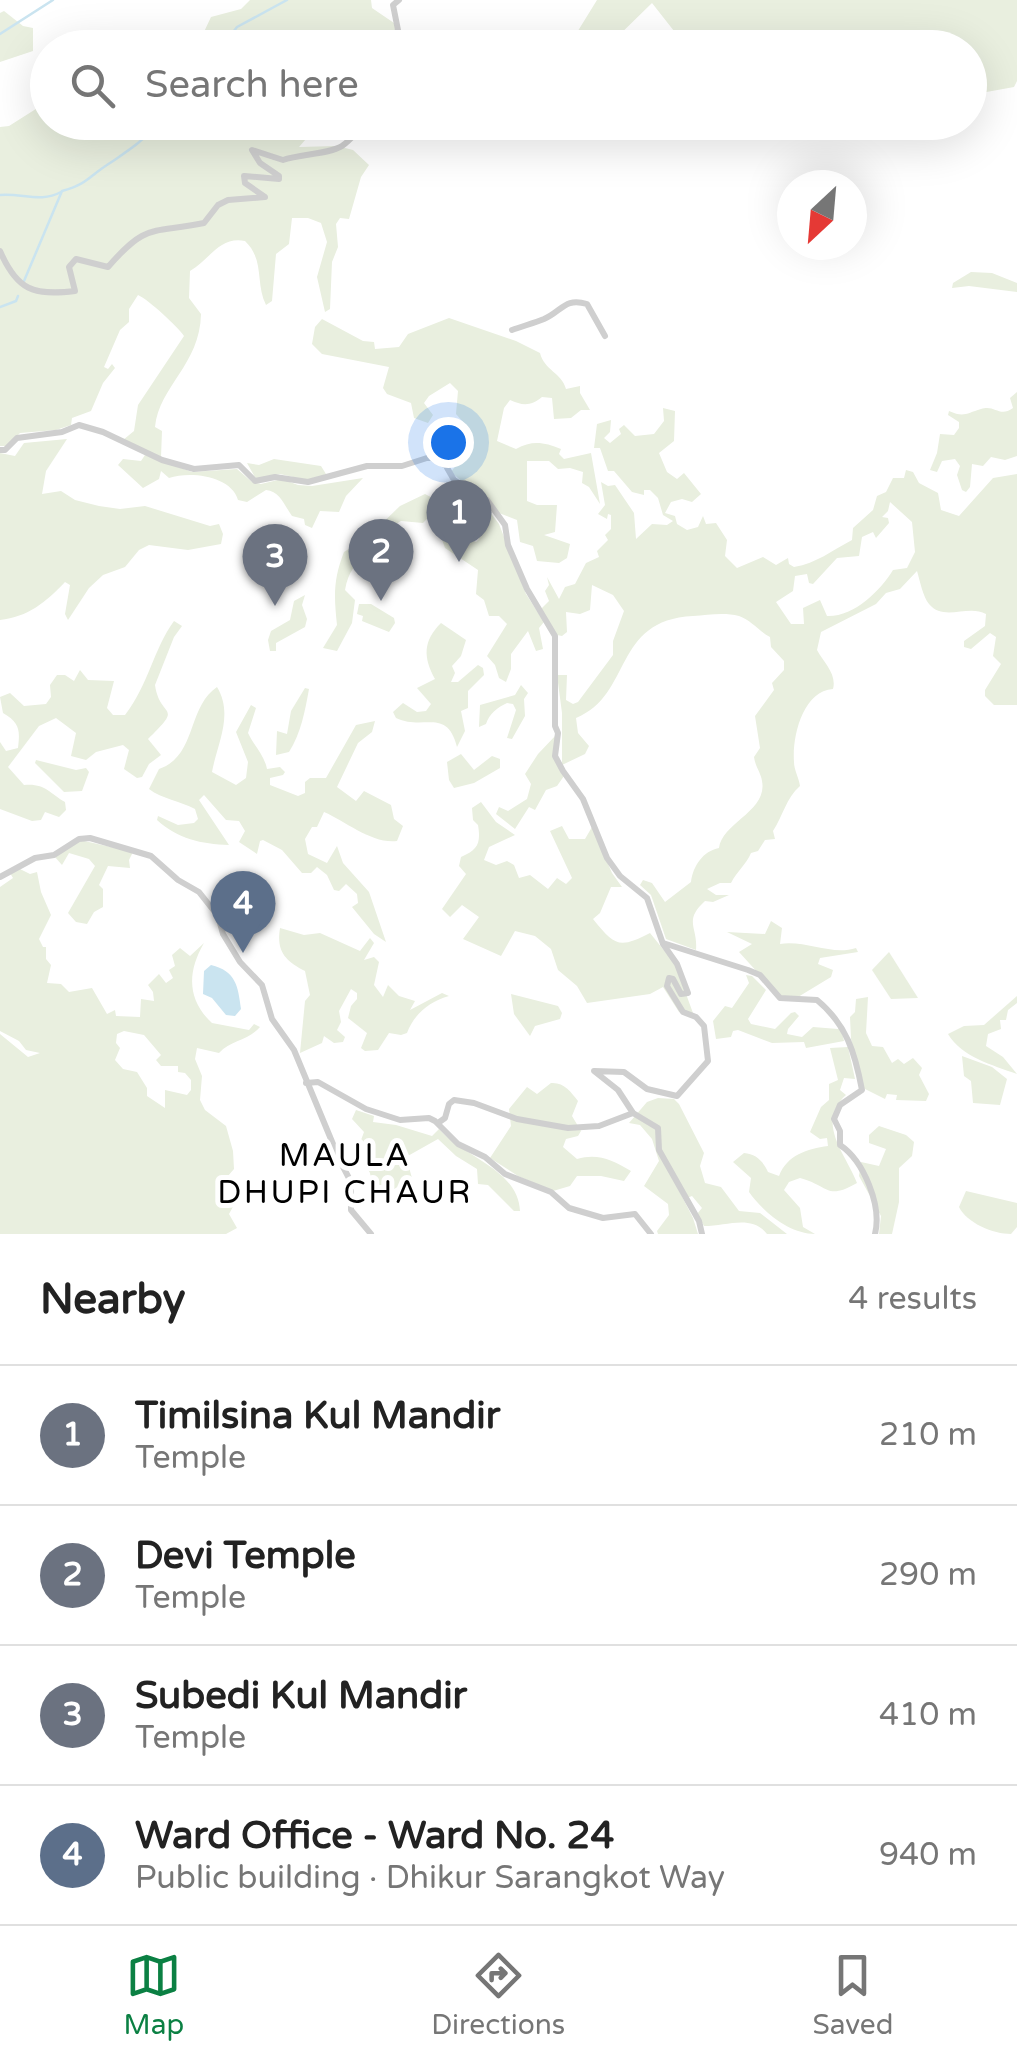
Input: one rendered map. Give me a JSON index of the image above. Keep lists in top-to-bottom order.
{
  "districts": ["MAULA DHUPI CHAUR"],
  "north": "bottom left",
  "page": {
    "search": "Search here",
    "pins": [
      "1",
      "2",
      "3",
      "4"
    ],
    "heading": ["Nearby", "4 results"],
    "list": [
      {
        "mark": "1",
        "name": "Timilsina Kul Mandir",
        "note": "Temple",
        "value": "210 m"
      },
      {
        "mark": "2",
        "name": "Devi Temple",
        "note": "Temple",
        "value": "290 m"
      },
      {
        "mark": "3",
        "name": "Subedi Kul Mandir",
        "note": "Temple",
        "value": "410 m"
      },
      {
        "mark": "4",
        "name": "Ward Office - Ward No. 24",
        "note": "Public building · Dhikur Sarangkot Way",
        "value": "940 m"
      }
    ],
    "nav": ["Map", "Directions", "Saved"]
  }
}
